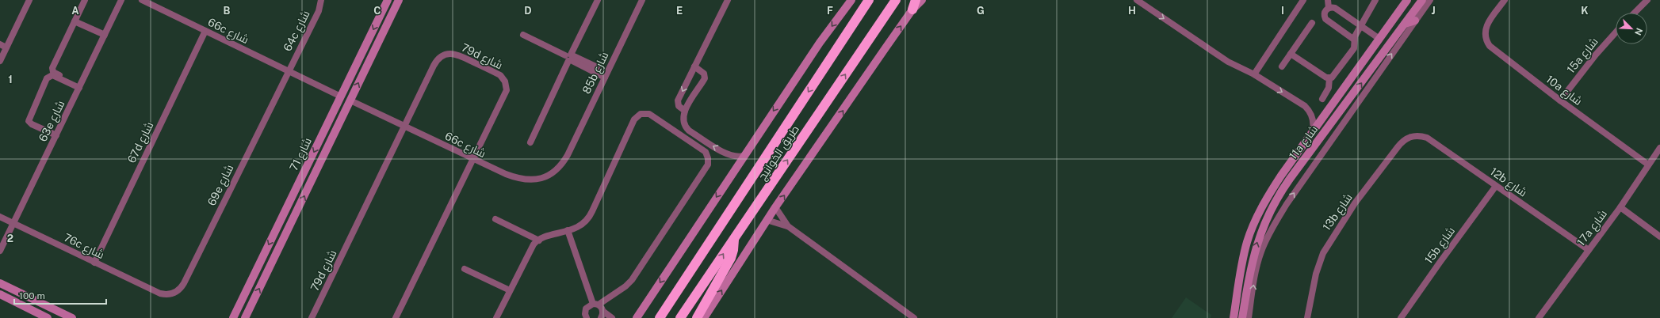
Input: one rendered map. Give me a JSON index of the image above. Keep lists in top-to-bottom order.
{
  "streets": {
    "highway": ["طريق الخوانيج"],
    "street": [
      "66c شارع",
      "64c شارع",
      "15a شارع",
      "79d شارع",
      "85b شارع",
      "10a شارع",
      "63e شارع",
      "67d شارع",
      "11a شارع",
      "شارع 71",
      "12b شارع",
      "69e شارع",
      "13b شارع",
      "17a شارع",
      "15b شارع",
      "76c شارع"
    ]
  },
  "crossings": [
    ["66c شارع", "64c شارع"],
    ["66c شارع", "79d شارع"],
    ["66c شارع", "85b شارع"],
    ["66c شارع", "67d شارع"],
    ["66c شارع", "شارع 71"],
    ["66c شارع", "69e شارع"],
    ["64c شارع", "69e شارع"],
    ["15a شارع", "10a شارع"],
    ["10a شارع", "17a شارع"],
    ["63e شارع", "76c شارع"],
    ["67d شارع", "76c شارع"],
    ["12b شارع", "13b شارع"],
    ["12b شارع", "17a شارع"],
    ["12b شارع", "15b شارع"],
    ["69e شارع", "76c شارع"]
  ],
  "scale_bar": "100 m",
  "north": "bottom right",
  "grid": {
    "columns": [
      "A",
      "B",
      "C",
      "D",
      "E",
      "F",
      "G",
      "H",
      "I",
      "J",
      "K"
    ],
    "rows": ["1", "2"]
  }
}
